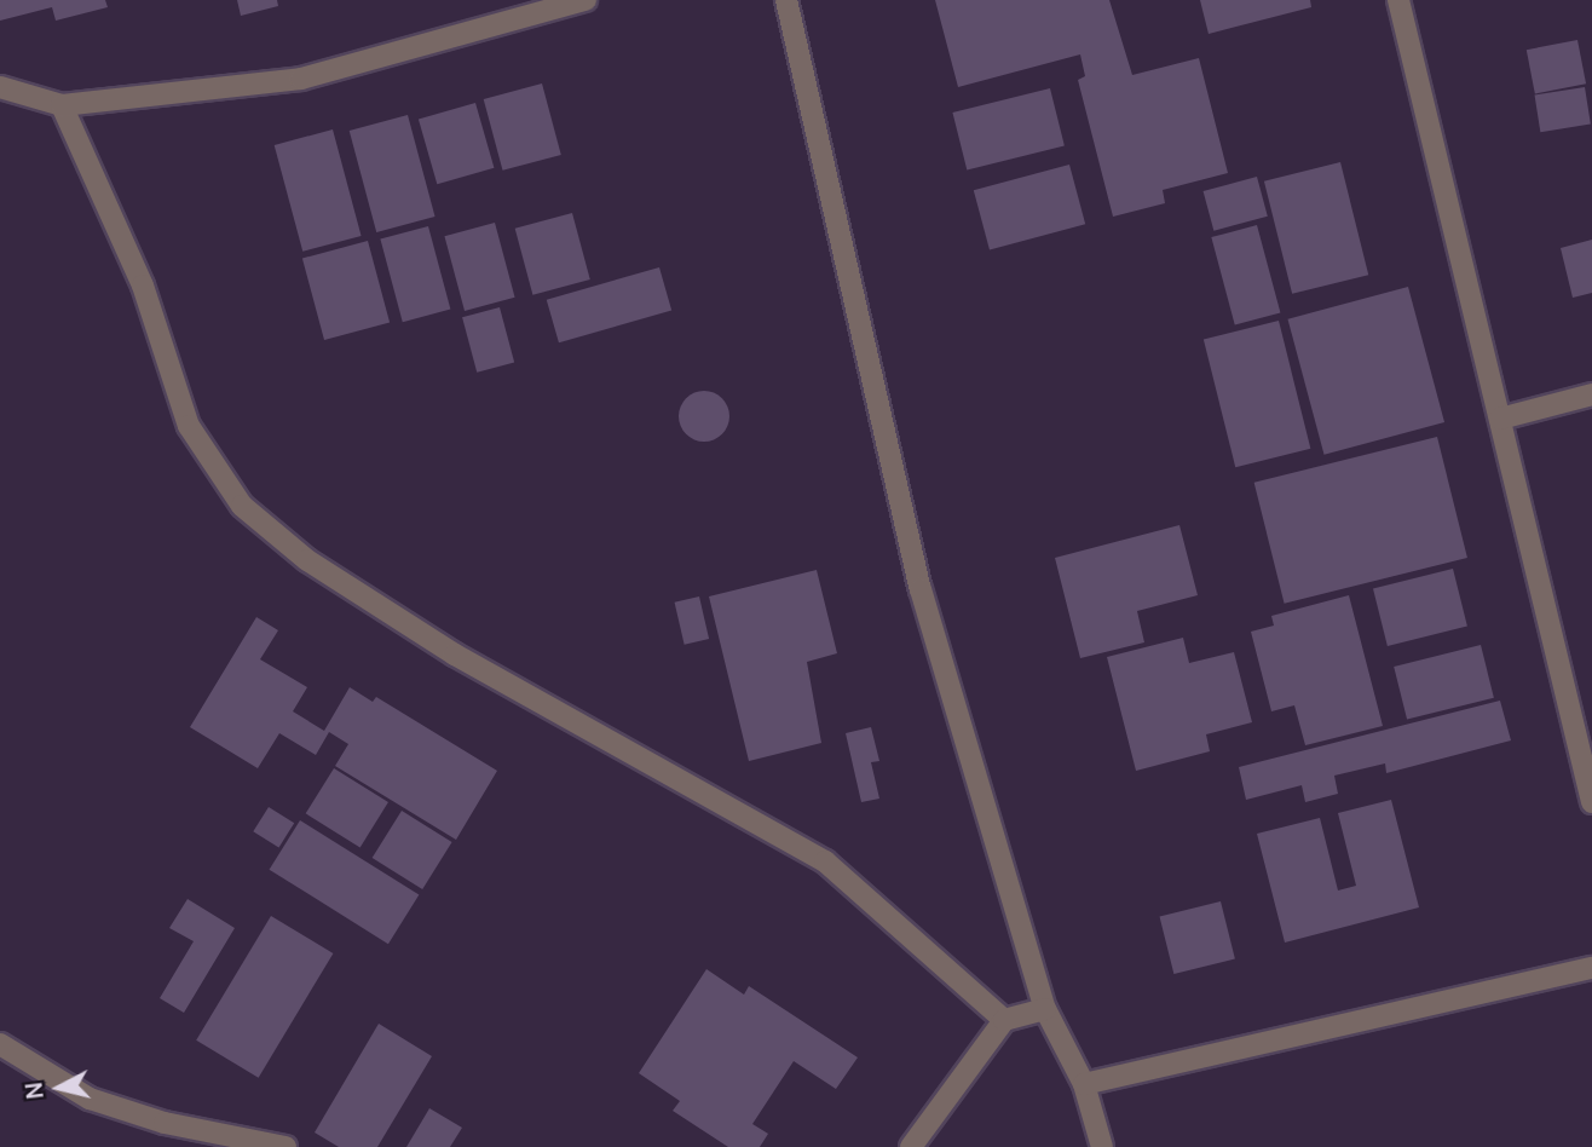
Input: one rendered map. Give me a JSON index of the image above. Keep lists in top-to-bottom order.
{
  "north": "left"
}
